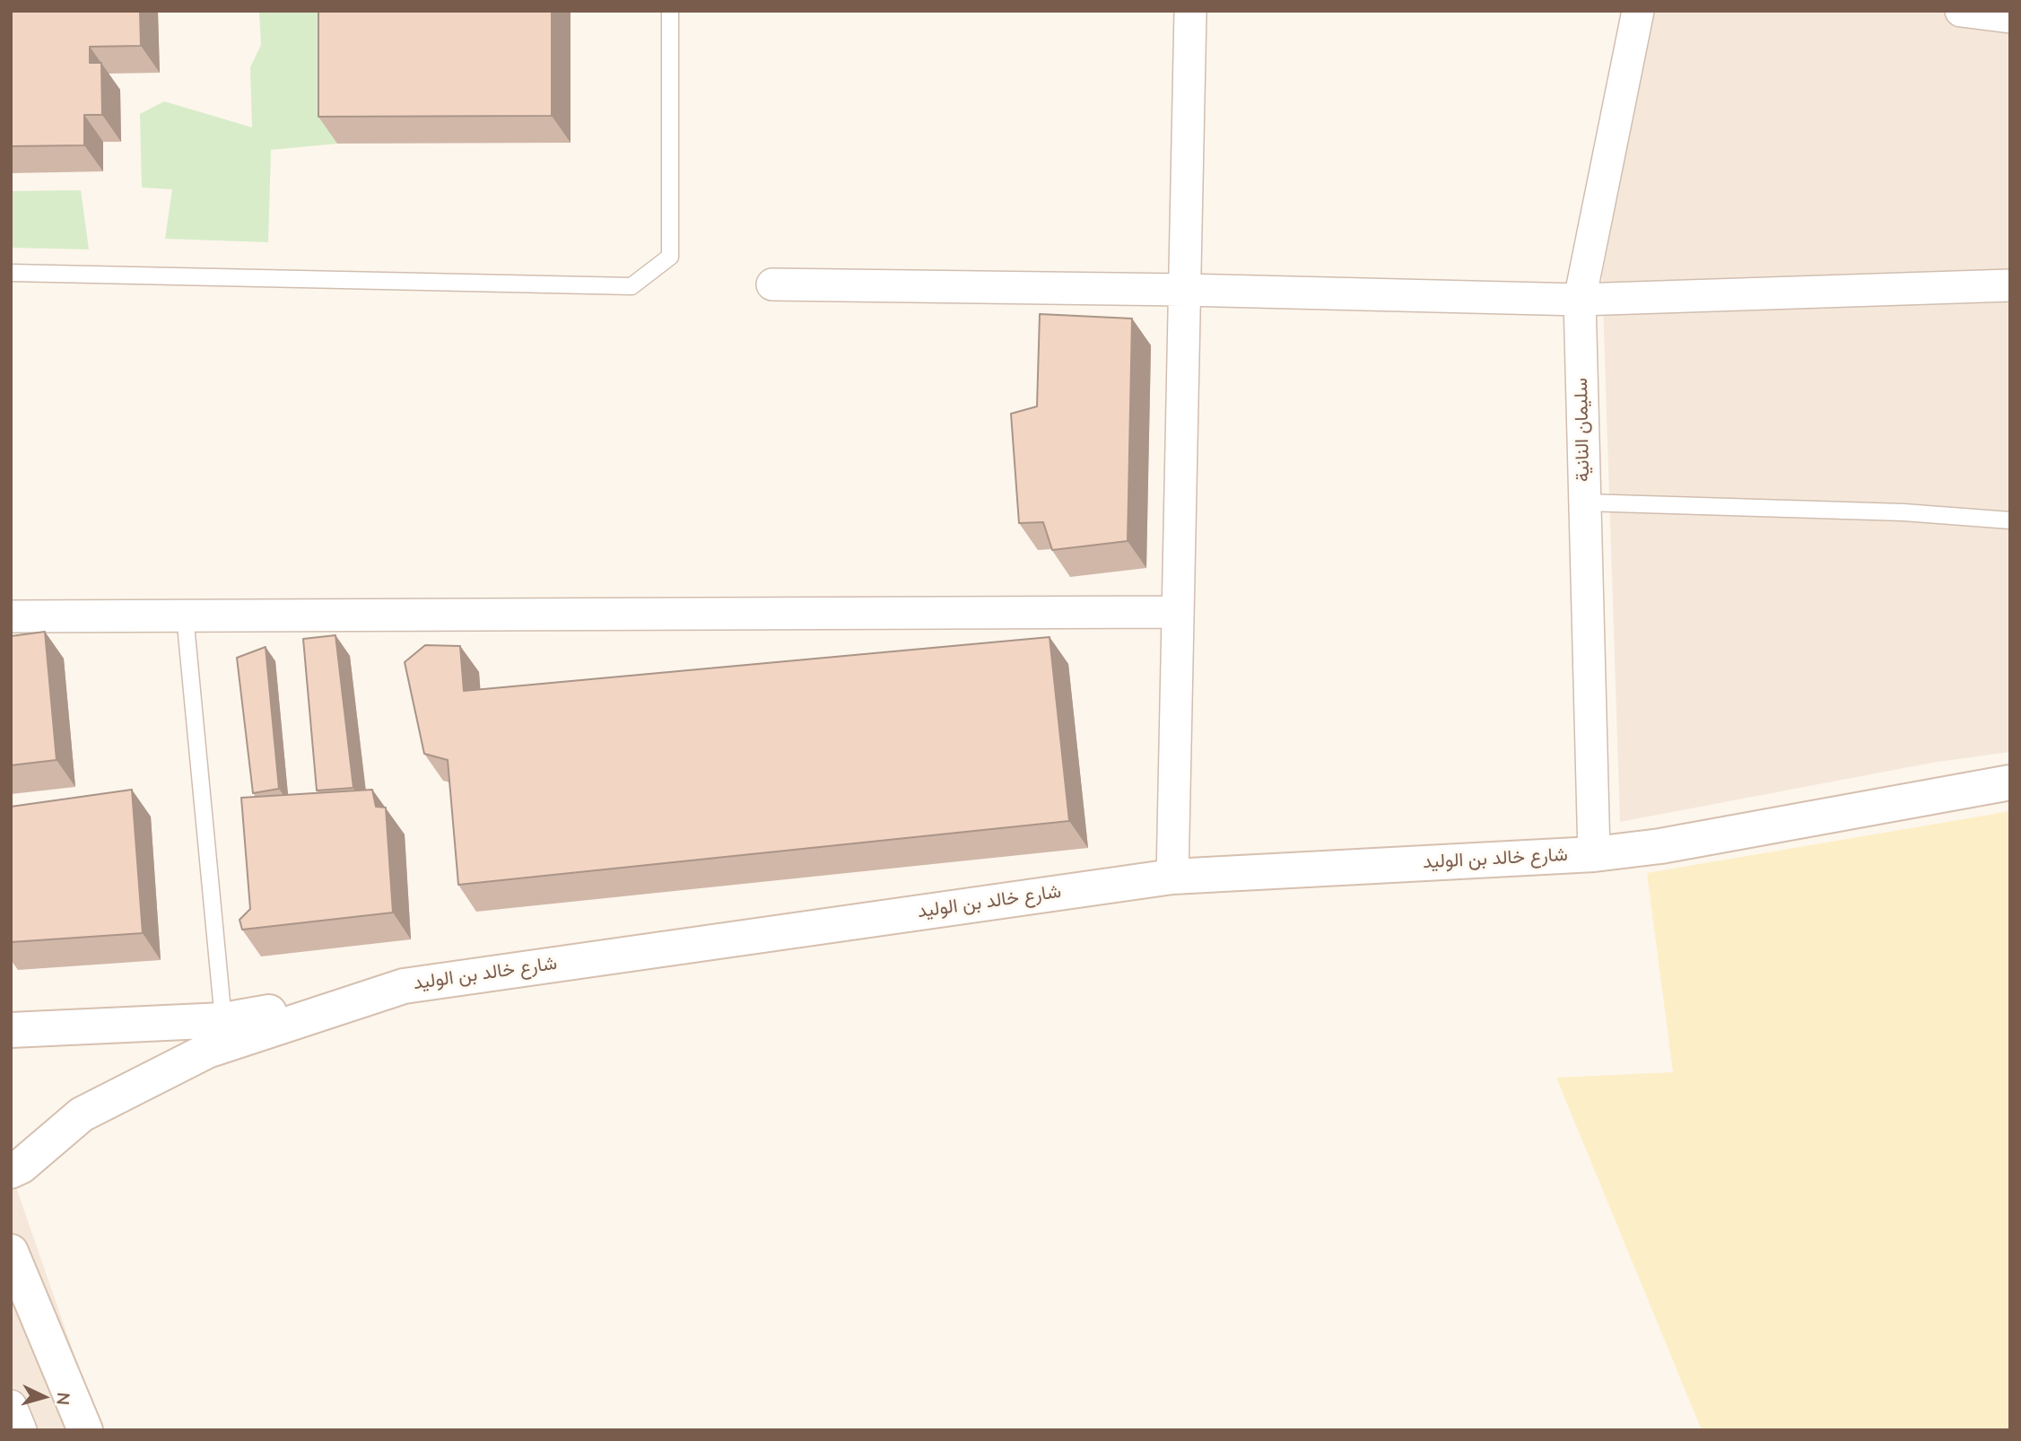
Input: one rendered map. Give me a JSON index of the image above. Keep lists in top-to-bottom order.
{
  "streets": {
    "main road": ["شارع خالد بن الوليد"],
    "street": ["سليمان النانية"]
  },
  "crossings": [
    ["سليمان النانية", "شارع خالد بن الوليد"]
  ],
  "north": "right"
}
